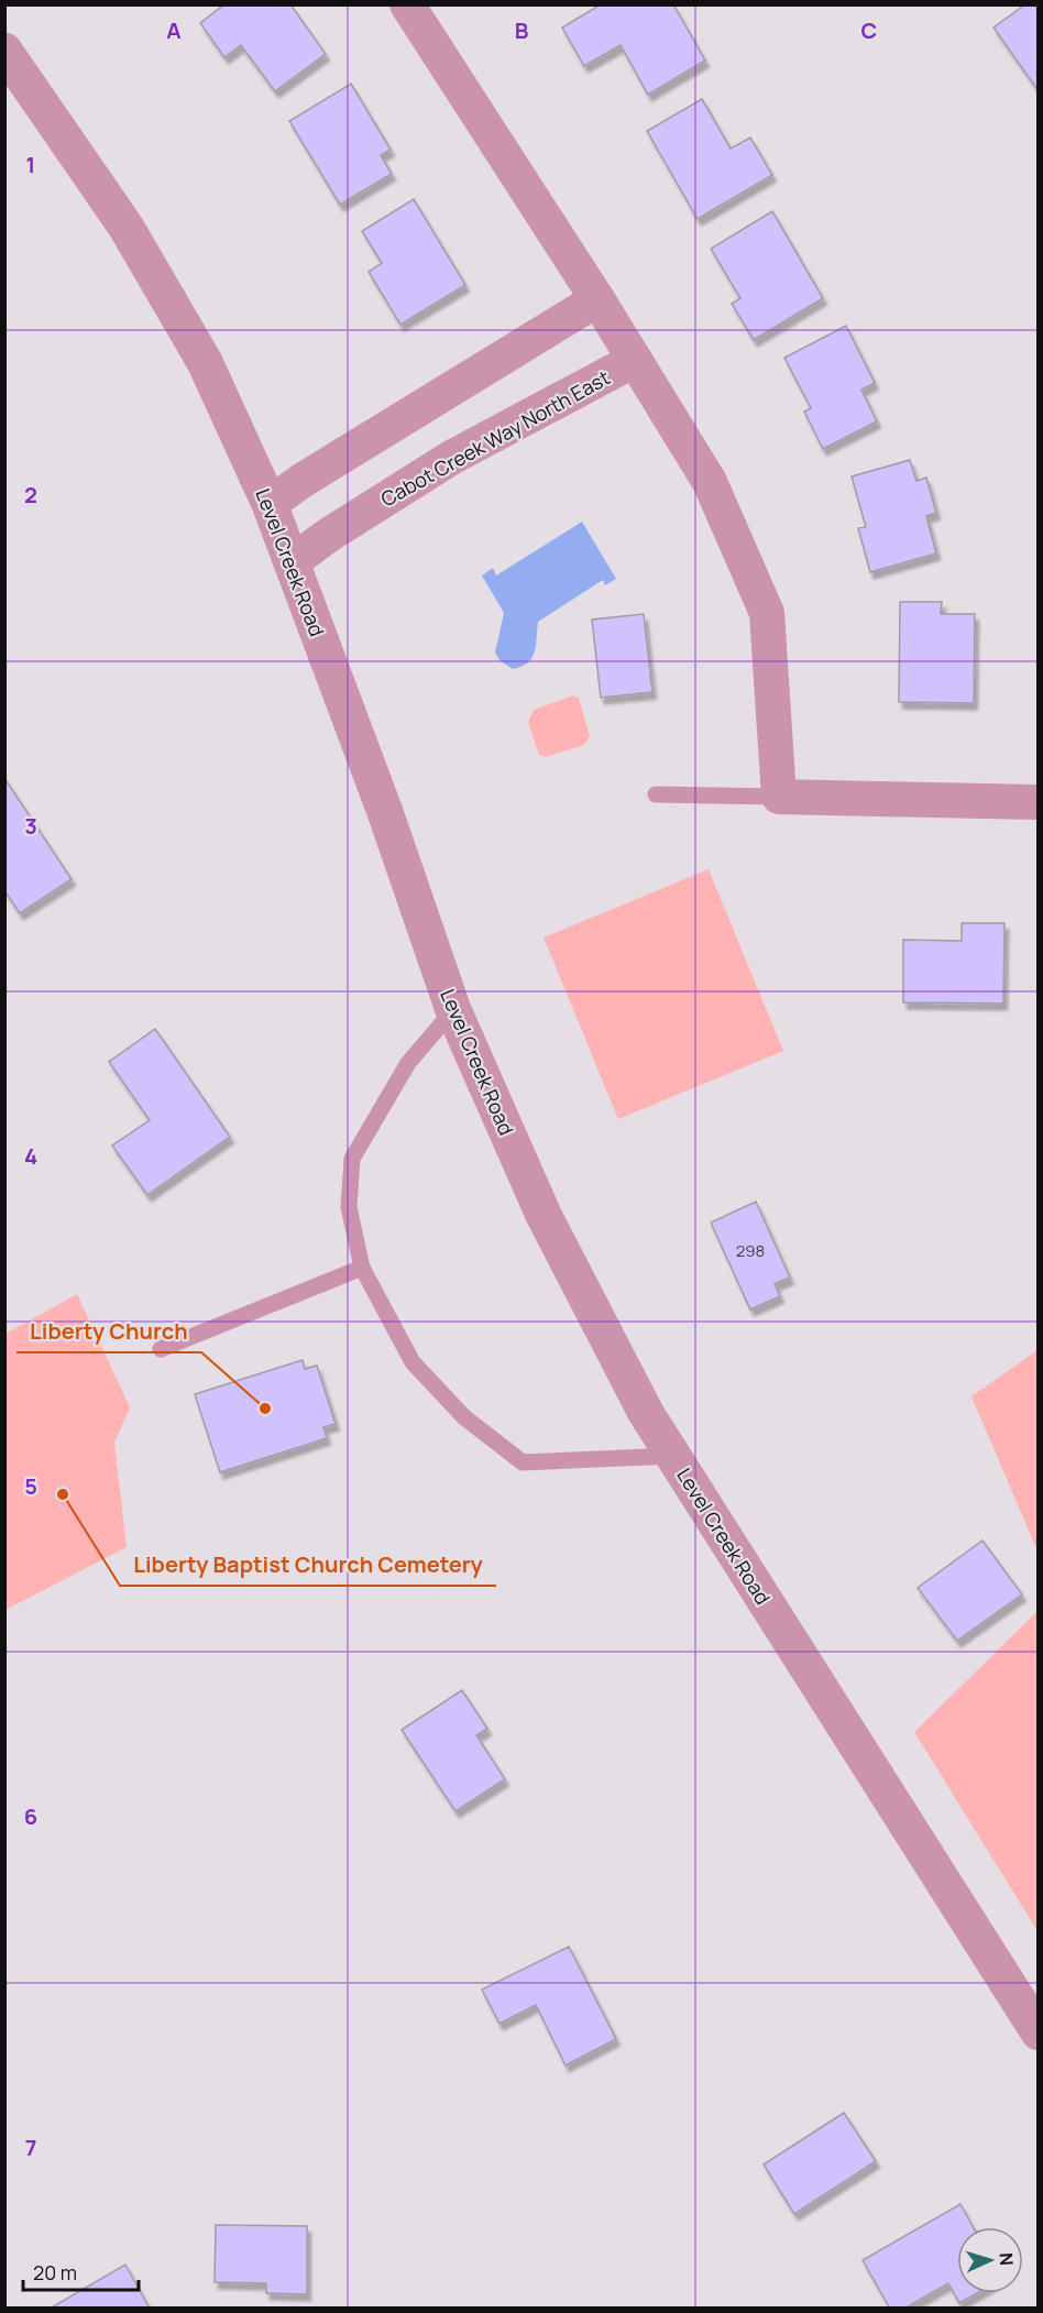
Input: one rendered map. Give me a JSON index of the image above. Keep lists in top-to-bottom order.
{
  "streets": {
    "street": ["Cabot Creek Way North East", "Level Creek Road"]
  },
  "crossings": [
    ["Cabot Creek Way North East", "Level Creek Road"]
  ],
  "places": ["Liberty Church", "Liberty Baptist Church Cemetery"],
  "house_numbers": ["298"],
  "scale_bar": "20 m",
  "north": "right",
  "grid": {
    "columns": ["A", "B", "C"],
    "rows": [
      "1",
      "2",
      "3",
      "4",
      "5",
      "6",
      "7"
    ]
  }
}
